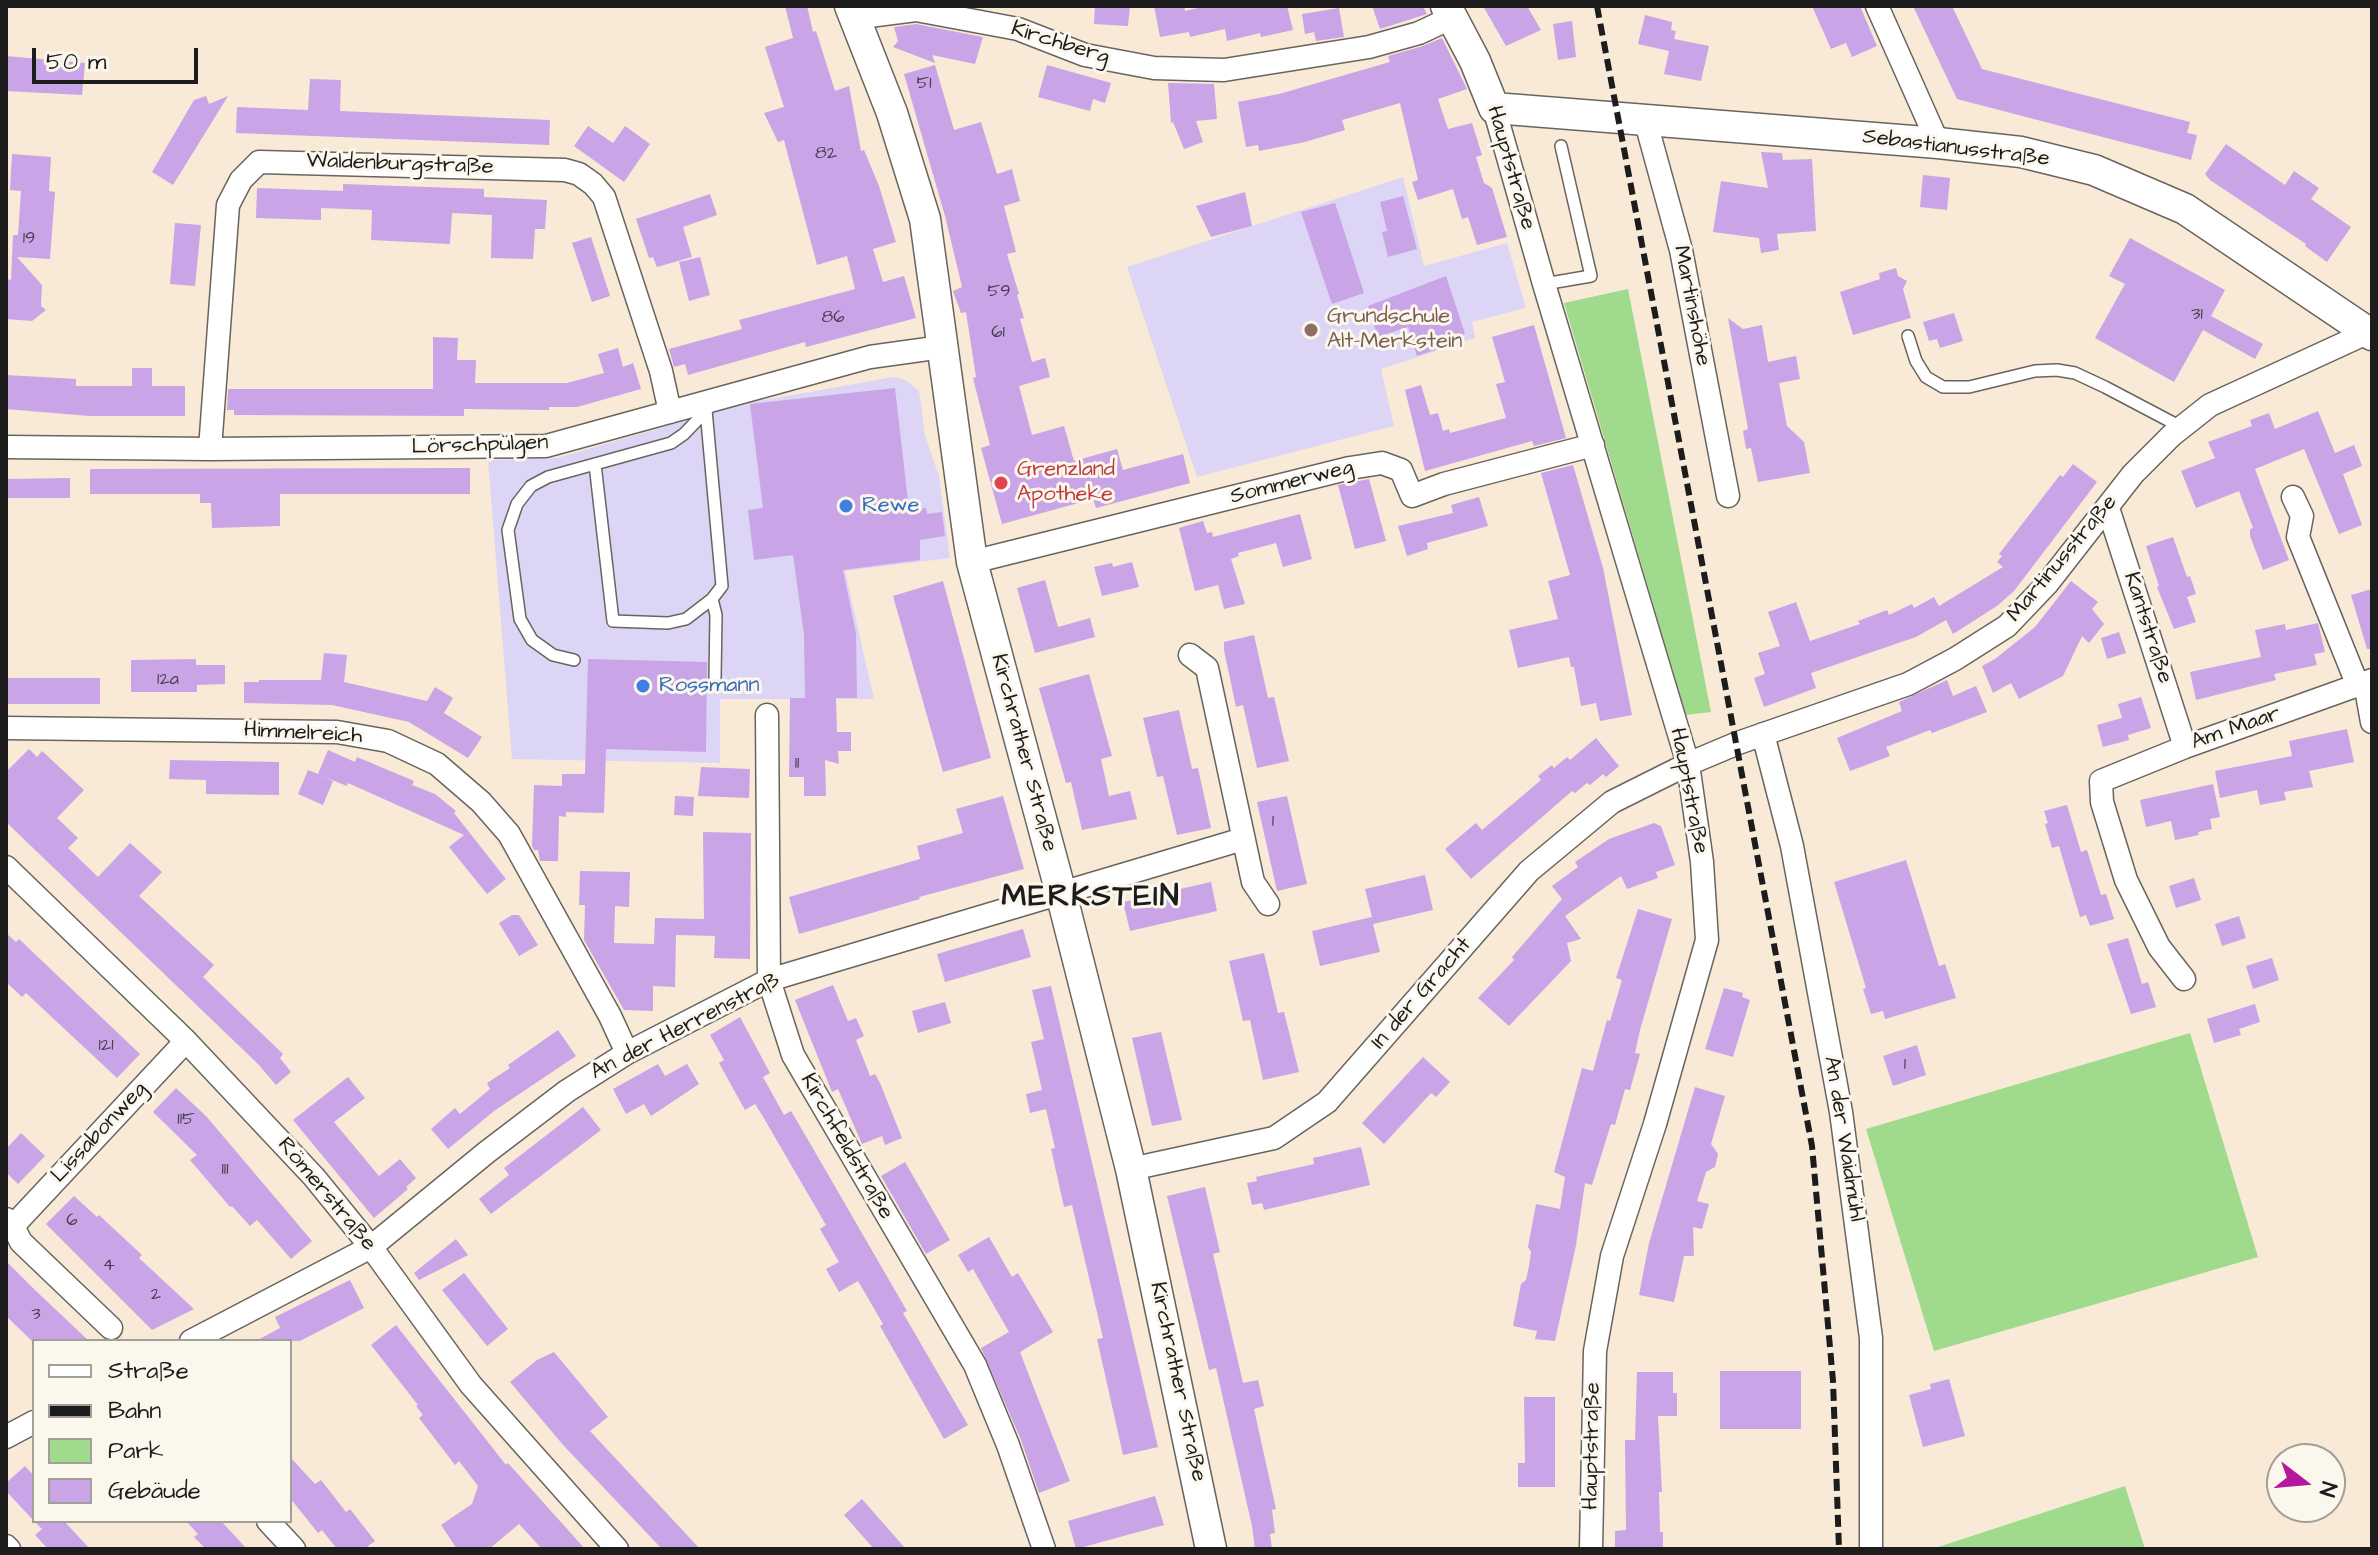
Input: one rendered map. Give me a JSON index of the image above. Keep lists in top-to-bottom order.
{
  "streets": {
    "main road": ["Sebastianusstraße", "Hauptstraße", "Kirchrather Straße"],
    "street": [
      "Kirchberg",
      "Waldenburgstraße",
      "Martinshöhe",
      "Lörschpülgen",
      "Sommerweg",
      "Martinusstraße",
      "Kantstraße",
      "Am Maar",
      "Himmelreich",
      "In der Gracht",
      "An der Herrenstraß",
      "Lissabonweg",
      "An der Waidmühl",
      "Kirchfeldstraße",
      "Römerstraße"
    ]
  },
  "crossings": [
    ["Kirchberg", "Hauptstraße"],
    ["Kirchberg", "Kirchrather Straße"],
    ["Sebastianusstraße", "Hauptstraße"],
    ["Sebastianusstraße", "Martinshöhe"],
    ["Sebastianusstraße", "Martinusstraße"],
    ["Waldenburgstraße", "Lörschpülgen"],
    ["Hauptstraße", "Sommerweg"],
    ["Hauptstraße", "Martinusstraße"],
    ["Hauptstraße", "In der Gracht"],
    ["Lörschpülgen", "Kirchrather Straße"],
    ["Sommerweg", "Kirchrather Straße"],
    ["Martinusstraße", "Kantstraße"],
    ["Martinusstraße", "In der Gracht"],
    ["Martinusstraße", "An der Waidmühl"],
    ["Kantstraße", "Am Maar"],
    ["Himmelreich", "An der Herrenstraß"],
    ["Kirchrather Straße", "In der Gracht"],
    ["Kirchrather Straße", "An der Herrenstraß"],
    ["An der Herrenstraß", "Kirchfeldstraße"],
    ["An der Herrenstraß", "Römerstraße"],
    ["Lissabonweg", "Römerstraße"]
  ],
  "districts": ["MERKSTEIN"],
  "places": [
    "Grundschule Alt-Merkstein",
    "Grenzland Apotheke",
    "Rewe",
    "Rossmann"
  ],
  "house_numbers": [
    "51",
    "82",
    "19",
    "59",
    "31",
    "86",
    "61",
    "12a",
    "11",
    "1",
    "121",
    "1",
    "115",
    "111",
    "6",
    "4",
    "2",
    "3"
  ],
  "legend": [
    "Straße",
    "Bahn",
    "Park",
    "Gebäude"
  ],
  "scale_bar": "50 m",
  "north": "right"
}
